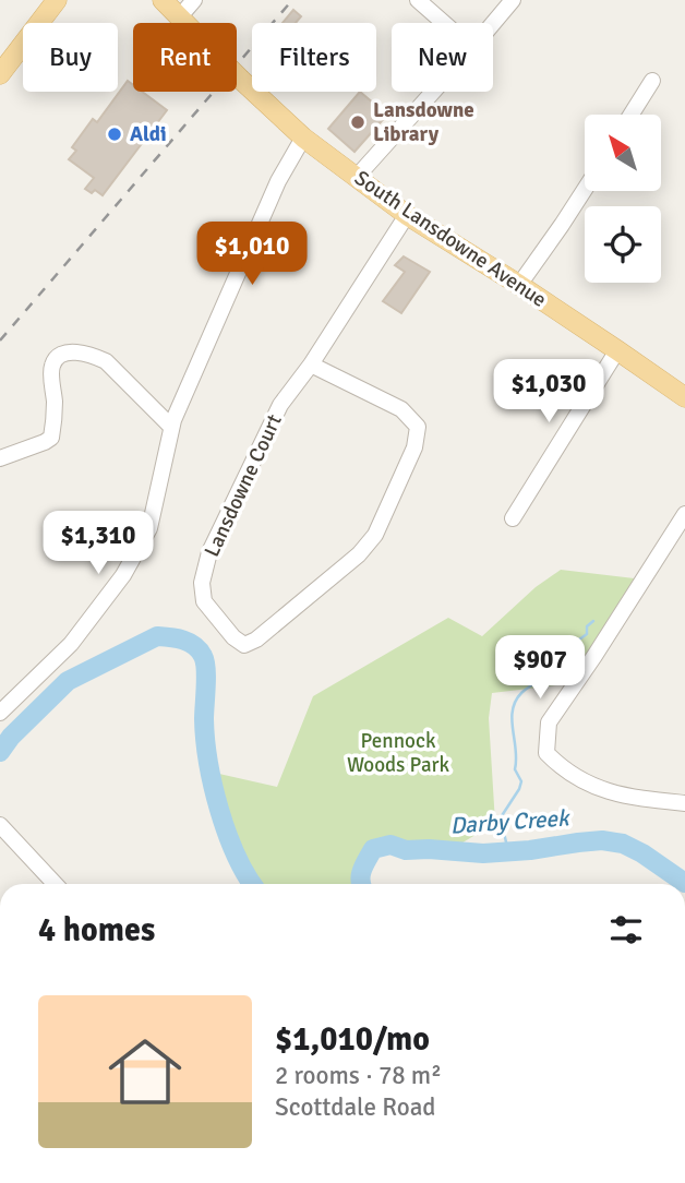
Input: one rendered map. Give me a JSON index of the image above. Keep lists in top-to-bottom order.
{
  "streets": {
    "main road": ["South Lansdowne Avenue"],
    "street": ["Lansdowne Court"]
  },
  "crossings": [
    ["South Lansdowne Avenue", "Lansdowne Court"]
  ],
  "water": ["Darby Creek"],
  "parks": ["Pennock Woods Park"],
  "places": ["Lansdowne Library", "Aldi"],
  "north": "top left",
  "page": {
    "chip": [
      "Buy",
      "Rent",
      "Filters",
      "New"
    ],
    "price": [
      "$1,010",
      "$1,030",
      "$1,310",
      "$907"
    ],
    "heading": "4 homes",
    "list": [
      {
        "name": "$1,010/mo",
        "note": "2 rooms · 78 m² · Scottdale Road"
      }
    ]
  }
}
